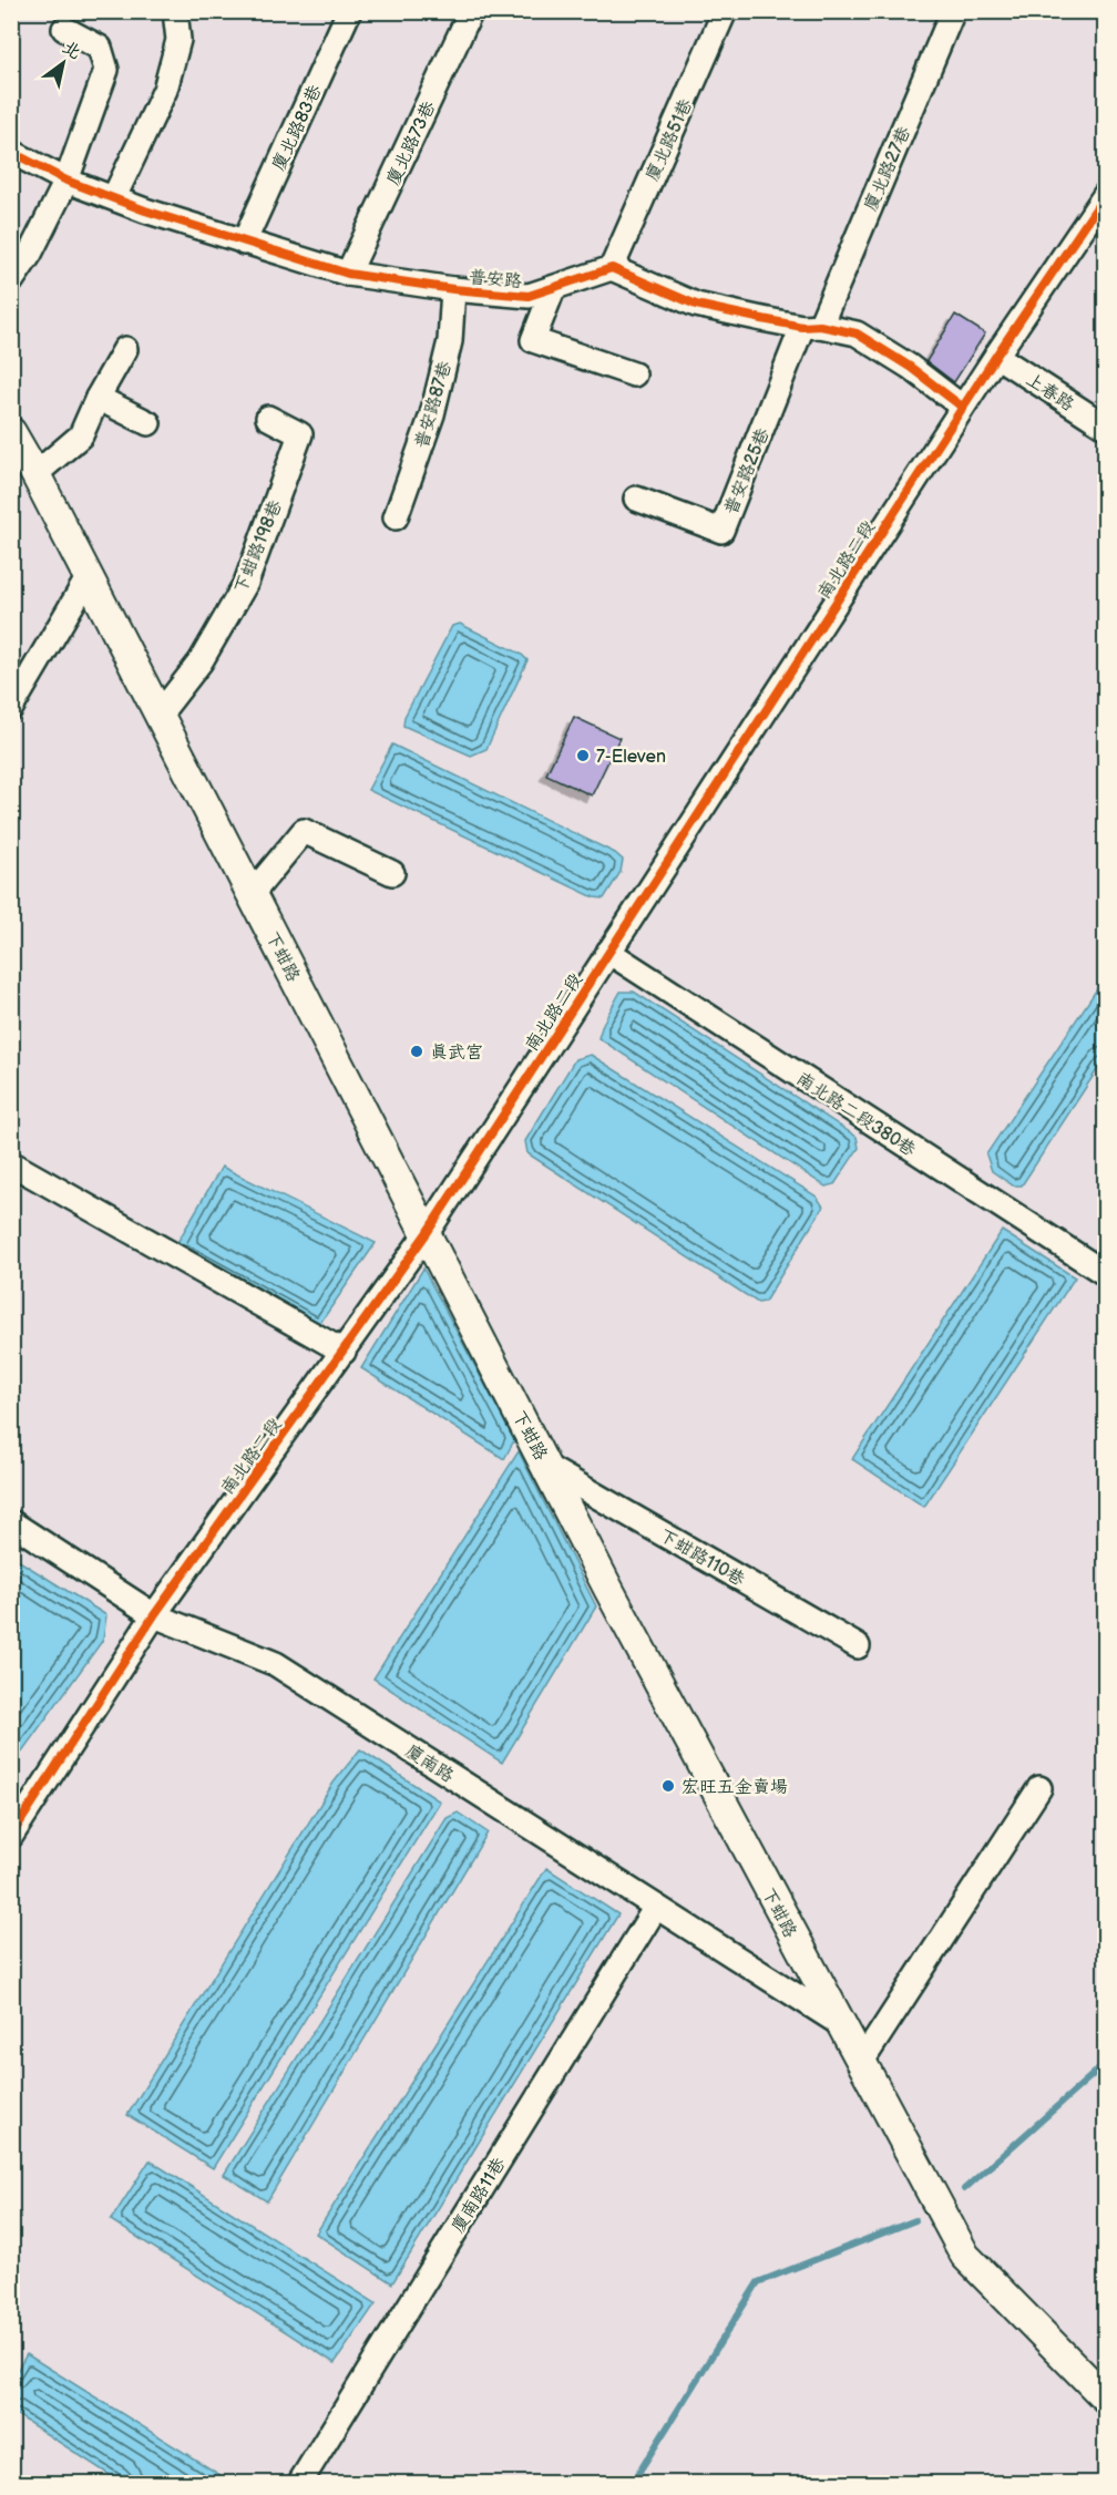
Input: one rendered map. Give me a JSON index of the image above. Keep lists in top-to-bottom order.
{
  "streets": {
    "main road": ["下蚶路"],
    "street": [
      "廈北路83巷",
      "廈北路51巷",
      "廈北路73巷",
      "廈北路27巷",
      "普安路",
      "上春路",
      "普安路87巷",
      "普安路25巷",
      "下蚶路198巷",
      "南北路二段",
      "南北路二段380巷",
      "下蚶路110巷",
      "廈南路",
      "廈南路11巷"
    ]
  },
  "crossings": [
    ["廈北路83巷", "普安路"],
    ["廈北路51巷", "普安路"],
    ["廈北路73巷", "普安路"],
    ["廈北路27巷", "普安路25巷"],
    ["普安路", "普安路87巷"],
    ["上春路", "南北路二段"],
    ["下蚶路198巷", "下蚶路"],
    ["南北路二段", "下蚶路"],
    ["南北路二段", "南北路二段380巷"],
    ["南北路二段", "廈南路"],
    ["下蚶路", "下蚶路110巷"],
    ["下蚶路", "廈南路"],
    ["廈南路", "廈南路11巷"]
  ],
  "places": ["7-Eleven", "真武宮", "宏旺五金賣場"],
  "north": "top right"
}
